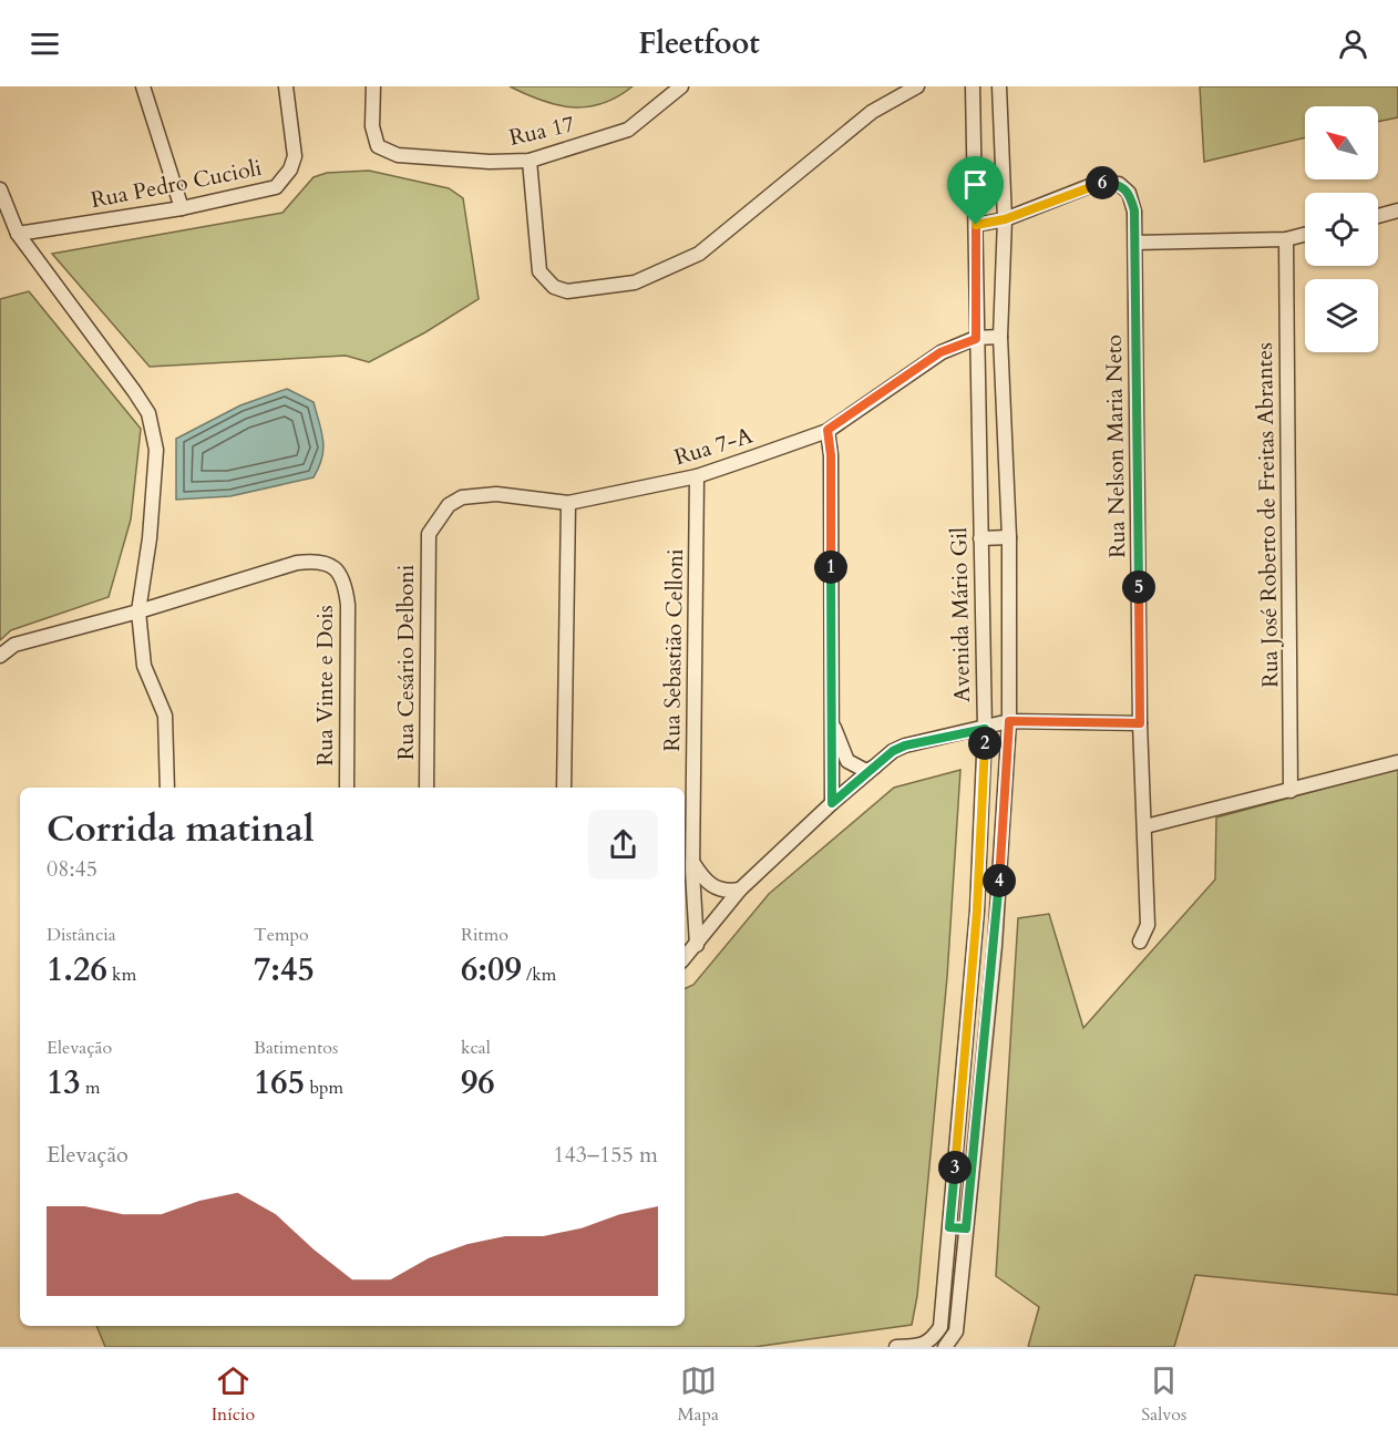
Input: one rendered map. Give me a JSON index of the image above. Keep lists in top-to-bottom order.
{
  "streets": {
    "street": [
      "Rua 17",
      "Rua Pedro Cucioli",
      "Rua 7-A",
      "Rua Nelson Maria Neto",
      "Rua José Roberto de Freitas Abrantes",
      "Avenida Mário Gil",
      "Rua Sebastião Celloni",
      "Rua Cesário Delboni",
      "Rua Vinte e Dois"
    ]
  },
  "crossings": [
    ["Rua 7-A", "Avenida Mário Gil"],
    ["Rua 7-A", "Rua Sebastião Celloni"],
    ["Rua 7-A", "Rua Cesário Delboni"],
    ["Rua Nelson Maria Neto", "Avenida Mário Gil"]
  ],
  "north": "top left",
  "page": {
    "header": "Fleetfoot",
    "pins": [
      "6",
      "1",
      "5",
      "2",
      "4",
      "3"
    ],
    "heading": ["Corrida matinal", "08:45"],
    "stats": [
      ["Distância", "1.26 km"],
      ["Tempo", "7:45"],
      ["Ritmo", "6:09 /km"],
      ["Elevação", "13 m"],
      ["Batimentos", "165 bpm"],
      ["kcal", "96"]
    ],
    "chart": ["Elevação", "143–155 m"],
    "tabs": ["Início", "Mapa", "Salvos"]
  }
}
